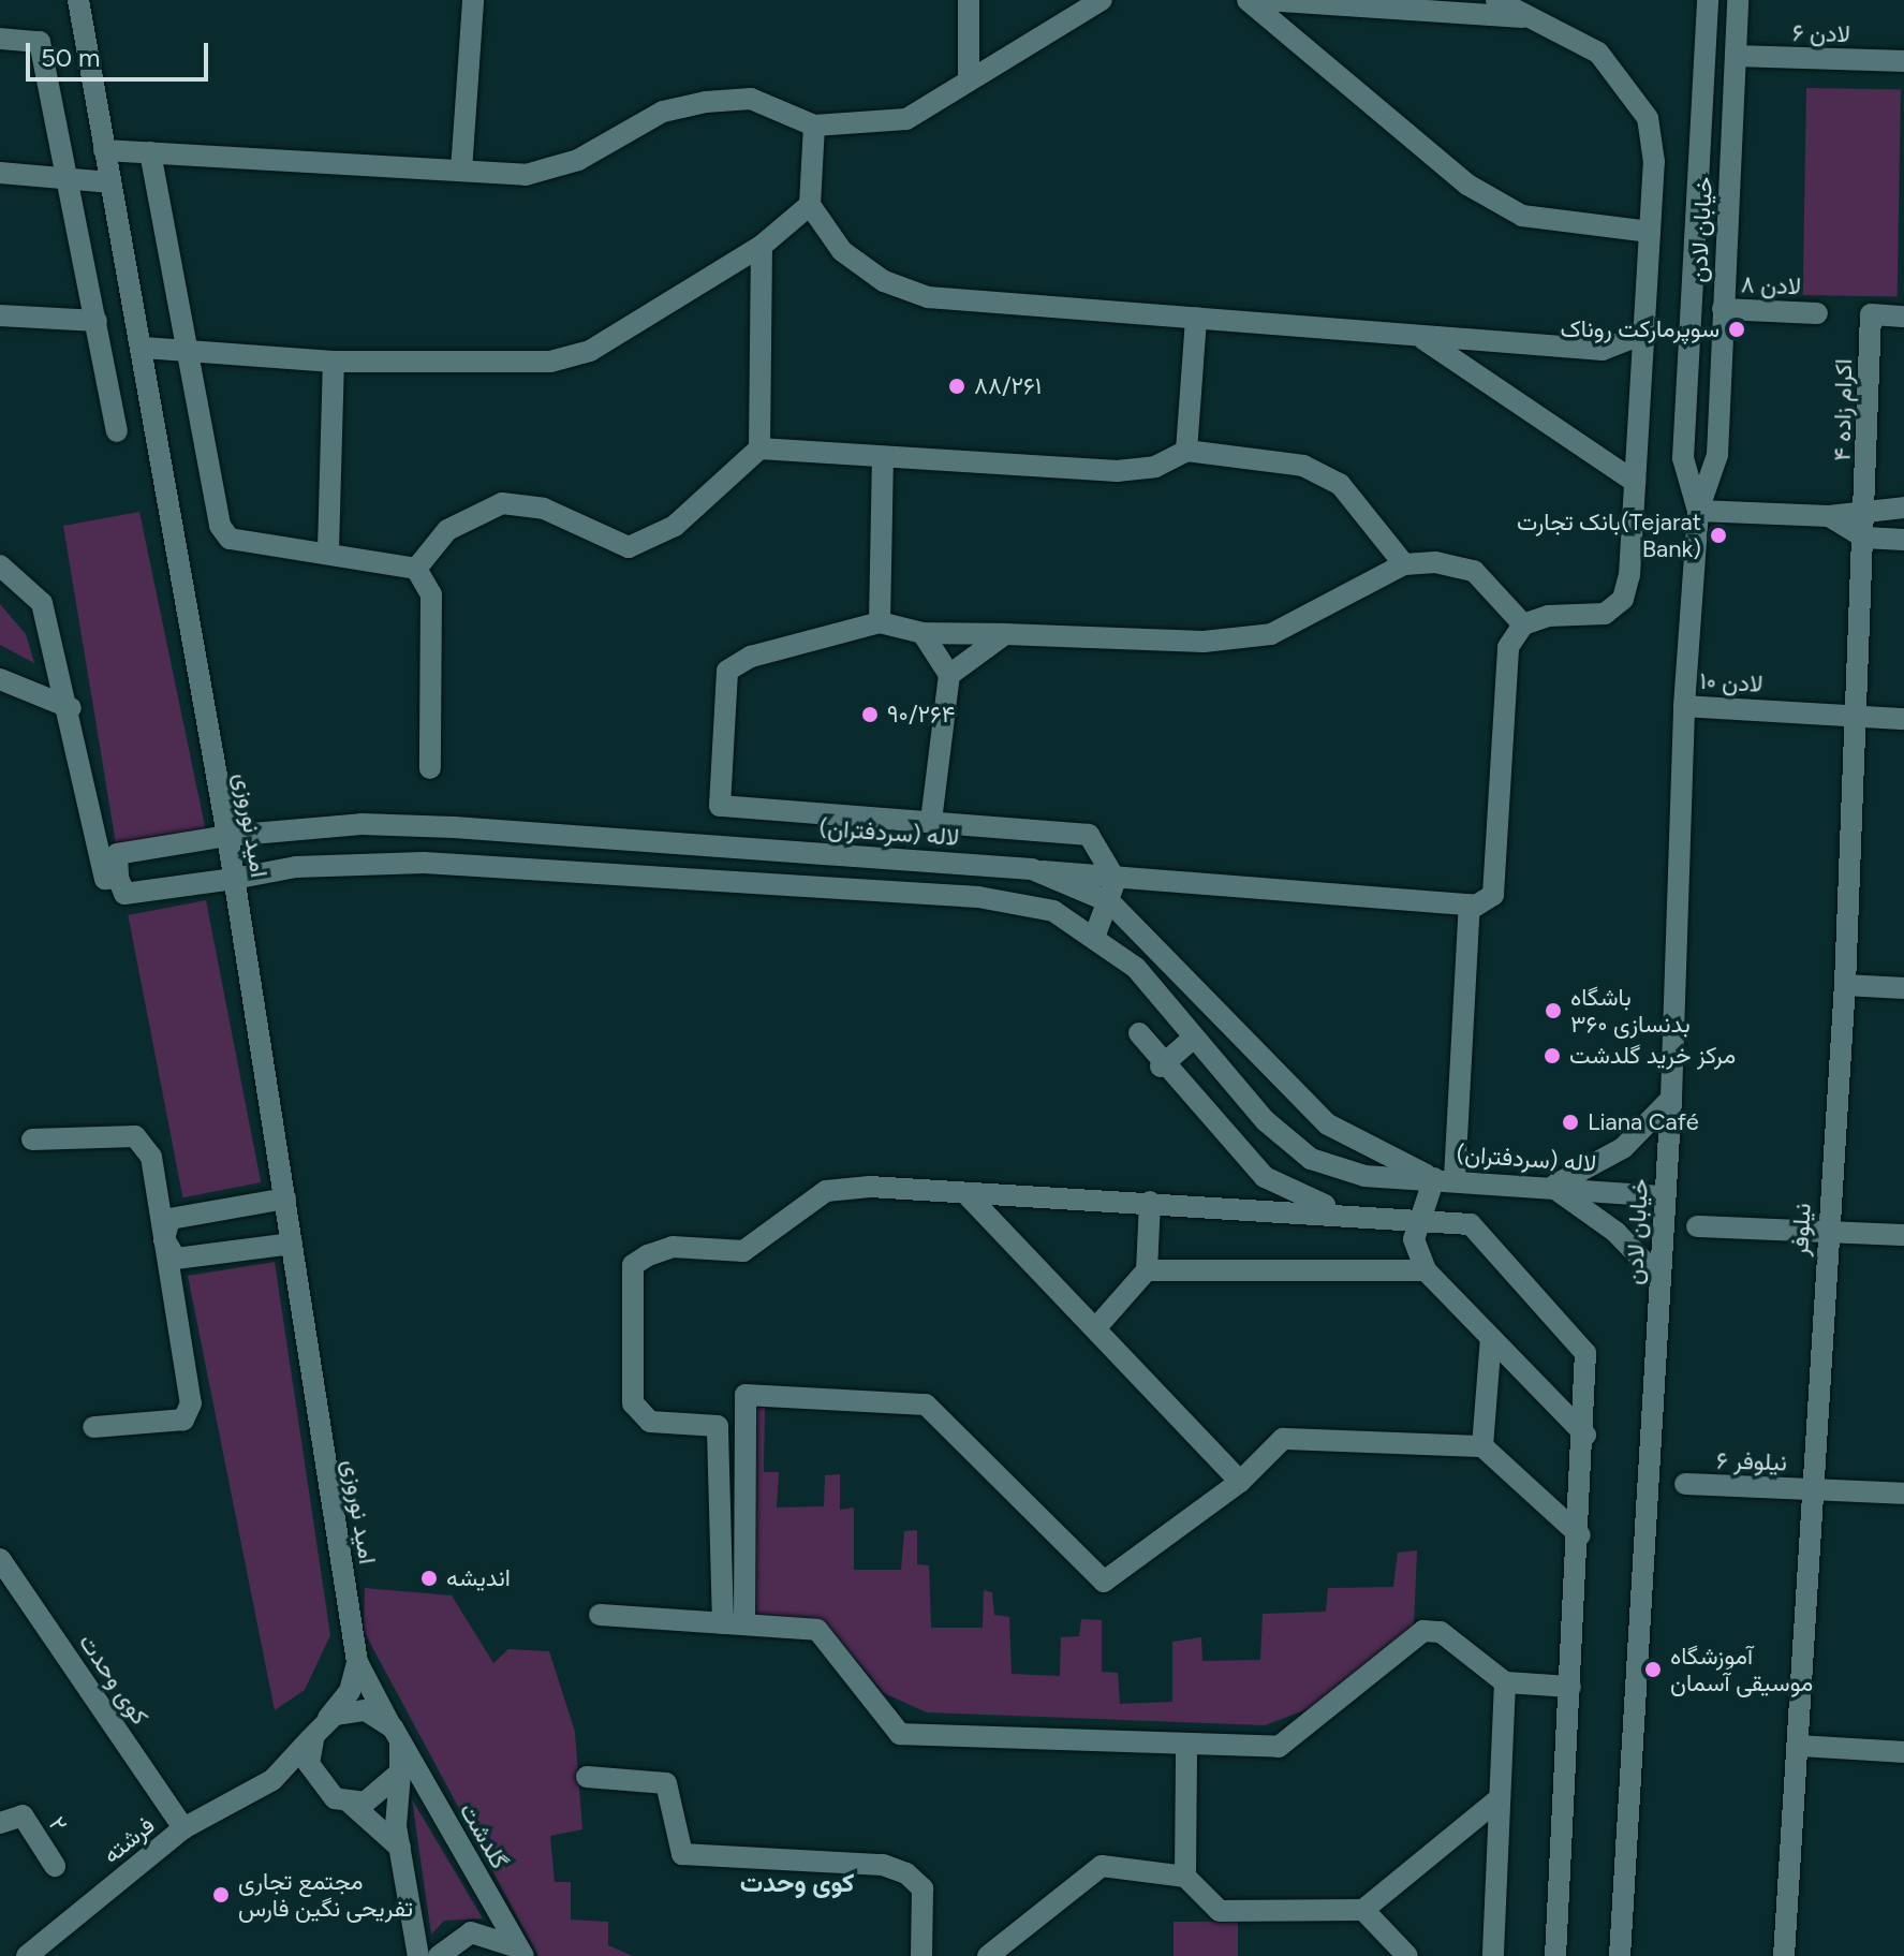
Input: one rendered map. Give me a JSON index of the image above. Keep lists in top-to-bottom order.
{
  "streets": {
    "street": [
      "۶ لادن",
      "خیابان لادن",
      "۸ لادن",
      "۴ اکرام زاده",
      "۱۰ لادن",
      "امید نوروزی",
      "لاله (سردفتران)",
      "نیلوفر",
      "۶ نیلوفر",
      "کوی وحدت",
      "۲",
      "گلدشت",
      "فرشته"
    ]
  },
  "crossings": [
    ["۶ لادن", "خیابان لادن"],
    ["خیابان لادن", "۸ لادن"],
    ["خیابان لادن", "۱۰ لادن"],
    ["خیابان لادن", "لاله (سردفتران)"],
    ["۴ اکرام زاده", "نیلوفر"],
    ["۱۰ لادن", "نیلوفر"],
    ["امید نوروزی", "لاله (سردفتران)"],
    ["امید نوروزی", "گلدشت"],
    ["امید نوروزی", "فرشته"],
    ["نیلوفر", "۶ نیلوفر"],
    ["کوی وحدت", "فرشته"],
    ["گلدشت", "فرشته"]
  ],
  "districts": ["کوی وحدت"],
  "places": [
    "سوپرمارکت روناک",
    "۸۸/۲۶۱",
    "بانک تجارت(Tejarat Bank)",
    "۹۰/۲۶۴",
    "باشگاه بدنسازی ۳۶۰",
    "مرکز خرید گلدشت",
    "Liana Café",
    "اندیشه",
    "آموزشگاه موسیقی آسمان",
    "مجتمع تجاری تفریحی نگین فارس"
  ],
  "scale_bar": "50 m"
}
